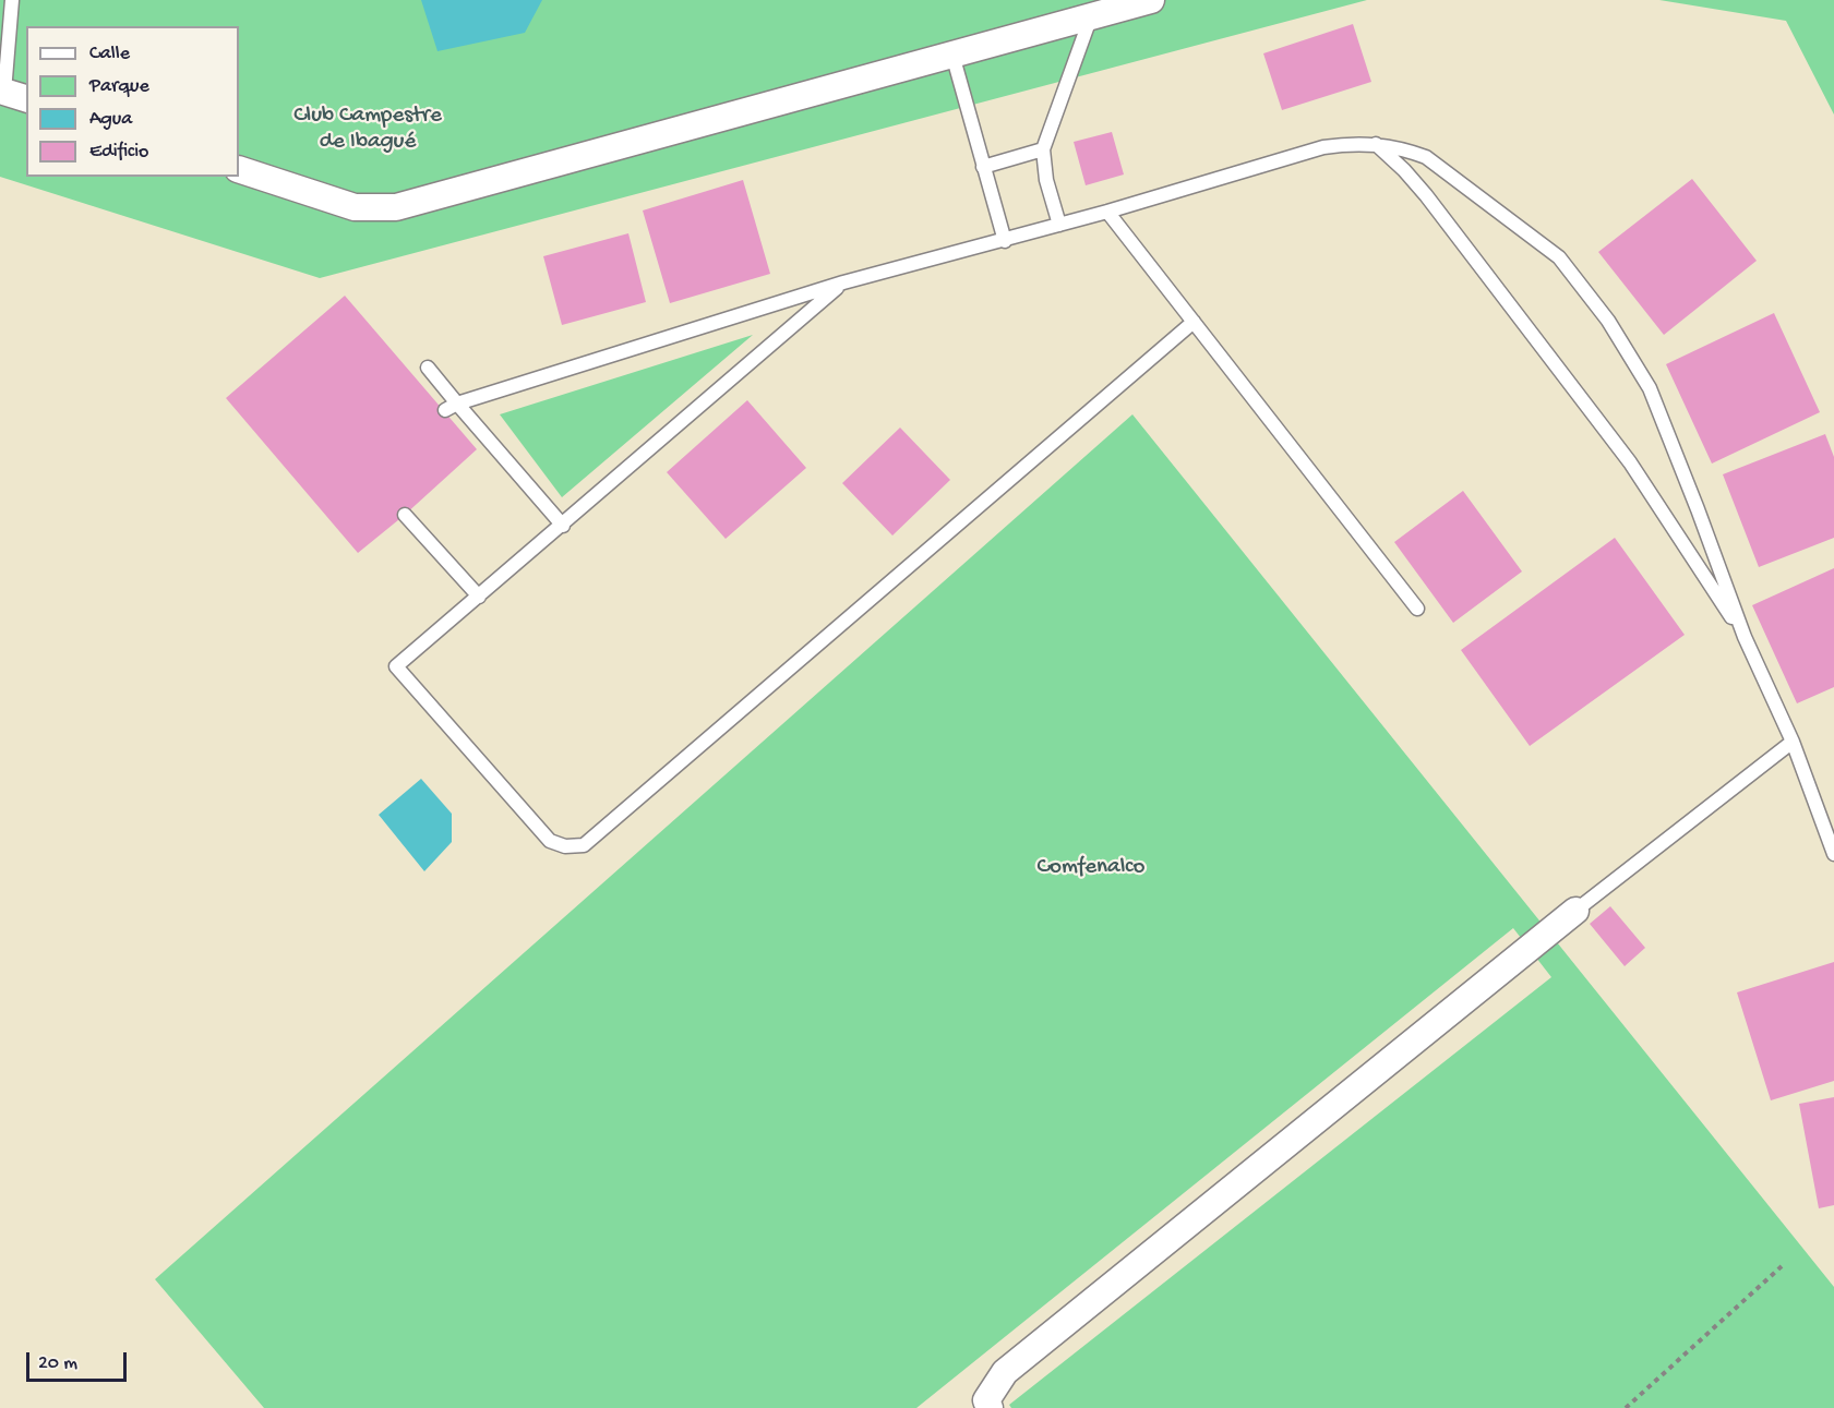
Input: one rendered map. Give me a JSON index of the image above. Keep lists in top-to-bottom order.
{
  "parks": ["Club Campestre de Ibagué", "Comfenalco"],
  "legend": [
    "Calle",
    "Parque",
    "Agua",
    "Edificio"
  ],
  "scale_bar": "20 m"
}
